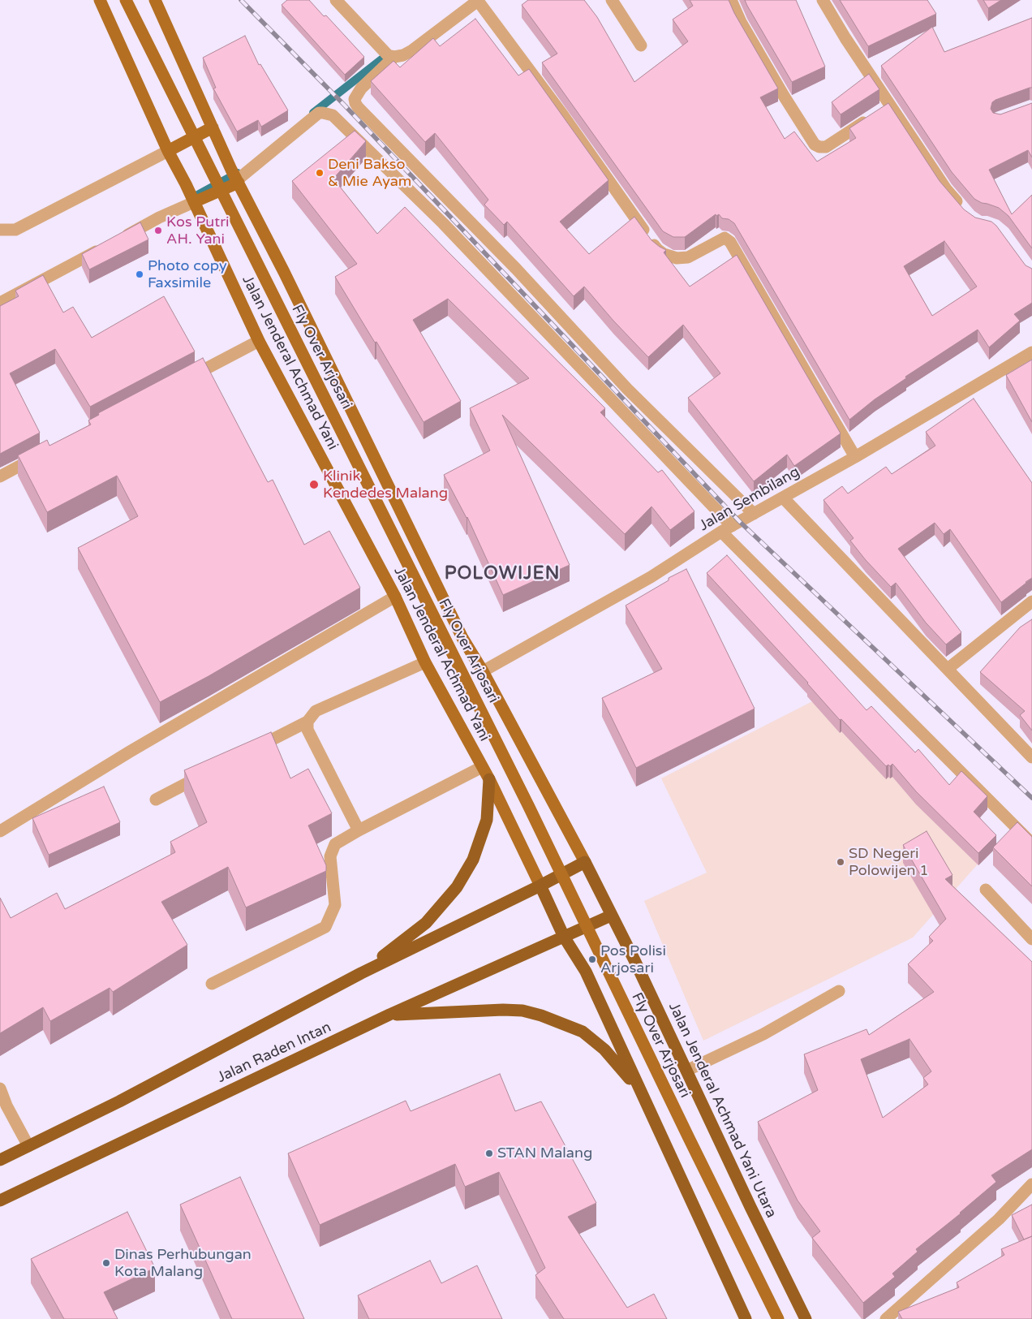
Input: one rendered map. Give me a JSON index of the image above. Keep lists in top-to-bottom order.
{
  "streets": {
    "highway": ["Jalan Raden Intan", "Jalan Jenderal Achmad Yani Utara"],
    "main road": ["Fly Over Arjosari", "Jalan Jenderal Achmad Yani"],
    "street": ["Jalan Sembilang"]
  },
  "crossings": [
    ["Jalan Jenderal Achmad Yani", "Jalan Sembilang"],
    ["Jalan Jenderal Achmad Yani", "Jalan Raden Intan"],
    ["Jalan Jenderal Achmad Yani", "Jalan Jenderal Achmad Yani Utara"],
    ["Jalan Raden Intan", "Jalan Jenderal Achmad Yani Utara"]
  ],
  "districts": ["POLOWIJEN"],
  "places": [
    "Deni Bakso & Mie Ayam",
    "Kos Putri AH. Yani",
    "Photo copy Faxsimile",
    "Klinik Kendedes Malang",
    "SD Negeri Polowijen 1",
    "Pos Polisi Arjosari",
    "STAN Malang",
    "Dinas Perhubungan Kota Malang"
  ]
}
